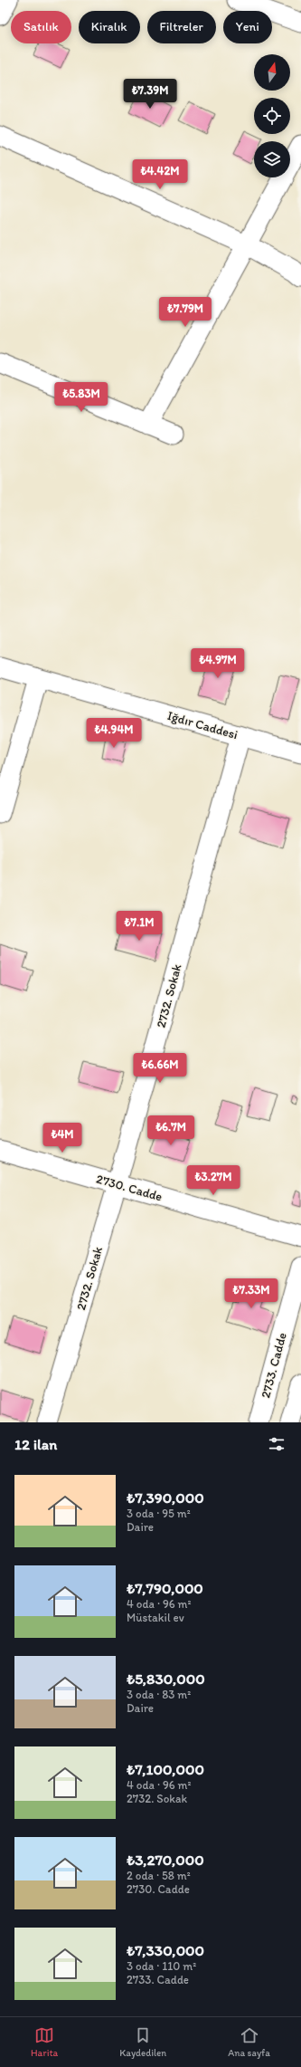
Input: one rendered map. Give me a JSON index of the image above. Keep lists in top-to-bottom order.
{
  "streets": {
    "street": [
      "Iğdır Caddesi",
      "2732. Sokak",
      "2730. Cadde",
      "2733. Cadde"
    ]
  },
  "crossings": [
    ["Iğdır Caddesi", "2732. Sokak"],
    ["2732. Sokak", "2730. Cadde"]
  ],
  "north": "top",
  "page": {
    "chip": [
      "Satılık",
      "Kiralık",
      "Filtreler",
      "Yeni"
    ],
    "price": [
      "₺7.39M",
      "₺4.42M",
      "₺7.79M",
      "₺5.83M",
      "₺4.97M",
      "₺4.94M",
      "₺7.1M",
      "₺6.66M",
      "₺6.7M",
      "₺4M",
      "₺3.27M",
      "₺7.33M"
    ],
    "heading": "12 ilan",
    "list": [
      {
        "name": "₺7,390,000",
        "note": "3 oda · 95 m² · Daire"
      },
      {
        "name": "₺7,790,000",
        "note": "4 oda · 96 m² · Müstakil ev"
      },
      {
        "name": "₺5,830,000",
        "note": "3 oda · 83 m² · Daire"
      },
      {
        "name": "₺7,100,000",
        "note": "4 oda · 96 m² · 2732. Sokak"
      },
      {
        "name": "₺3,270,000",
        "note": "2 oda · 58 m² · 2730. Cadde"
      },
      {
        "name": "₺7,330,000",
        "note": "3 oda · 110 m² · 2733. Cadde"
      }
    ],
    "tabs": ["Harita", "Kaydedilen", "Ana sayfa"]
  }
}
